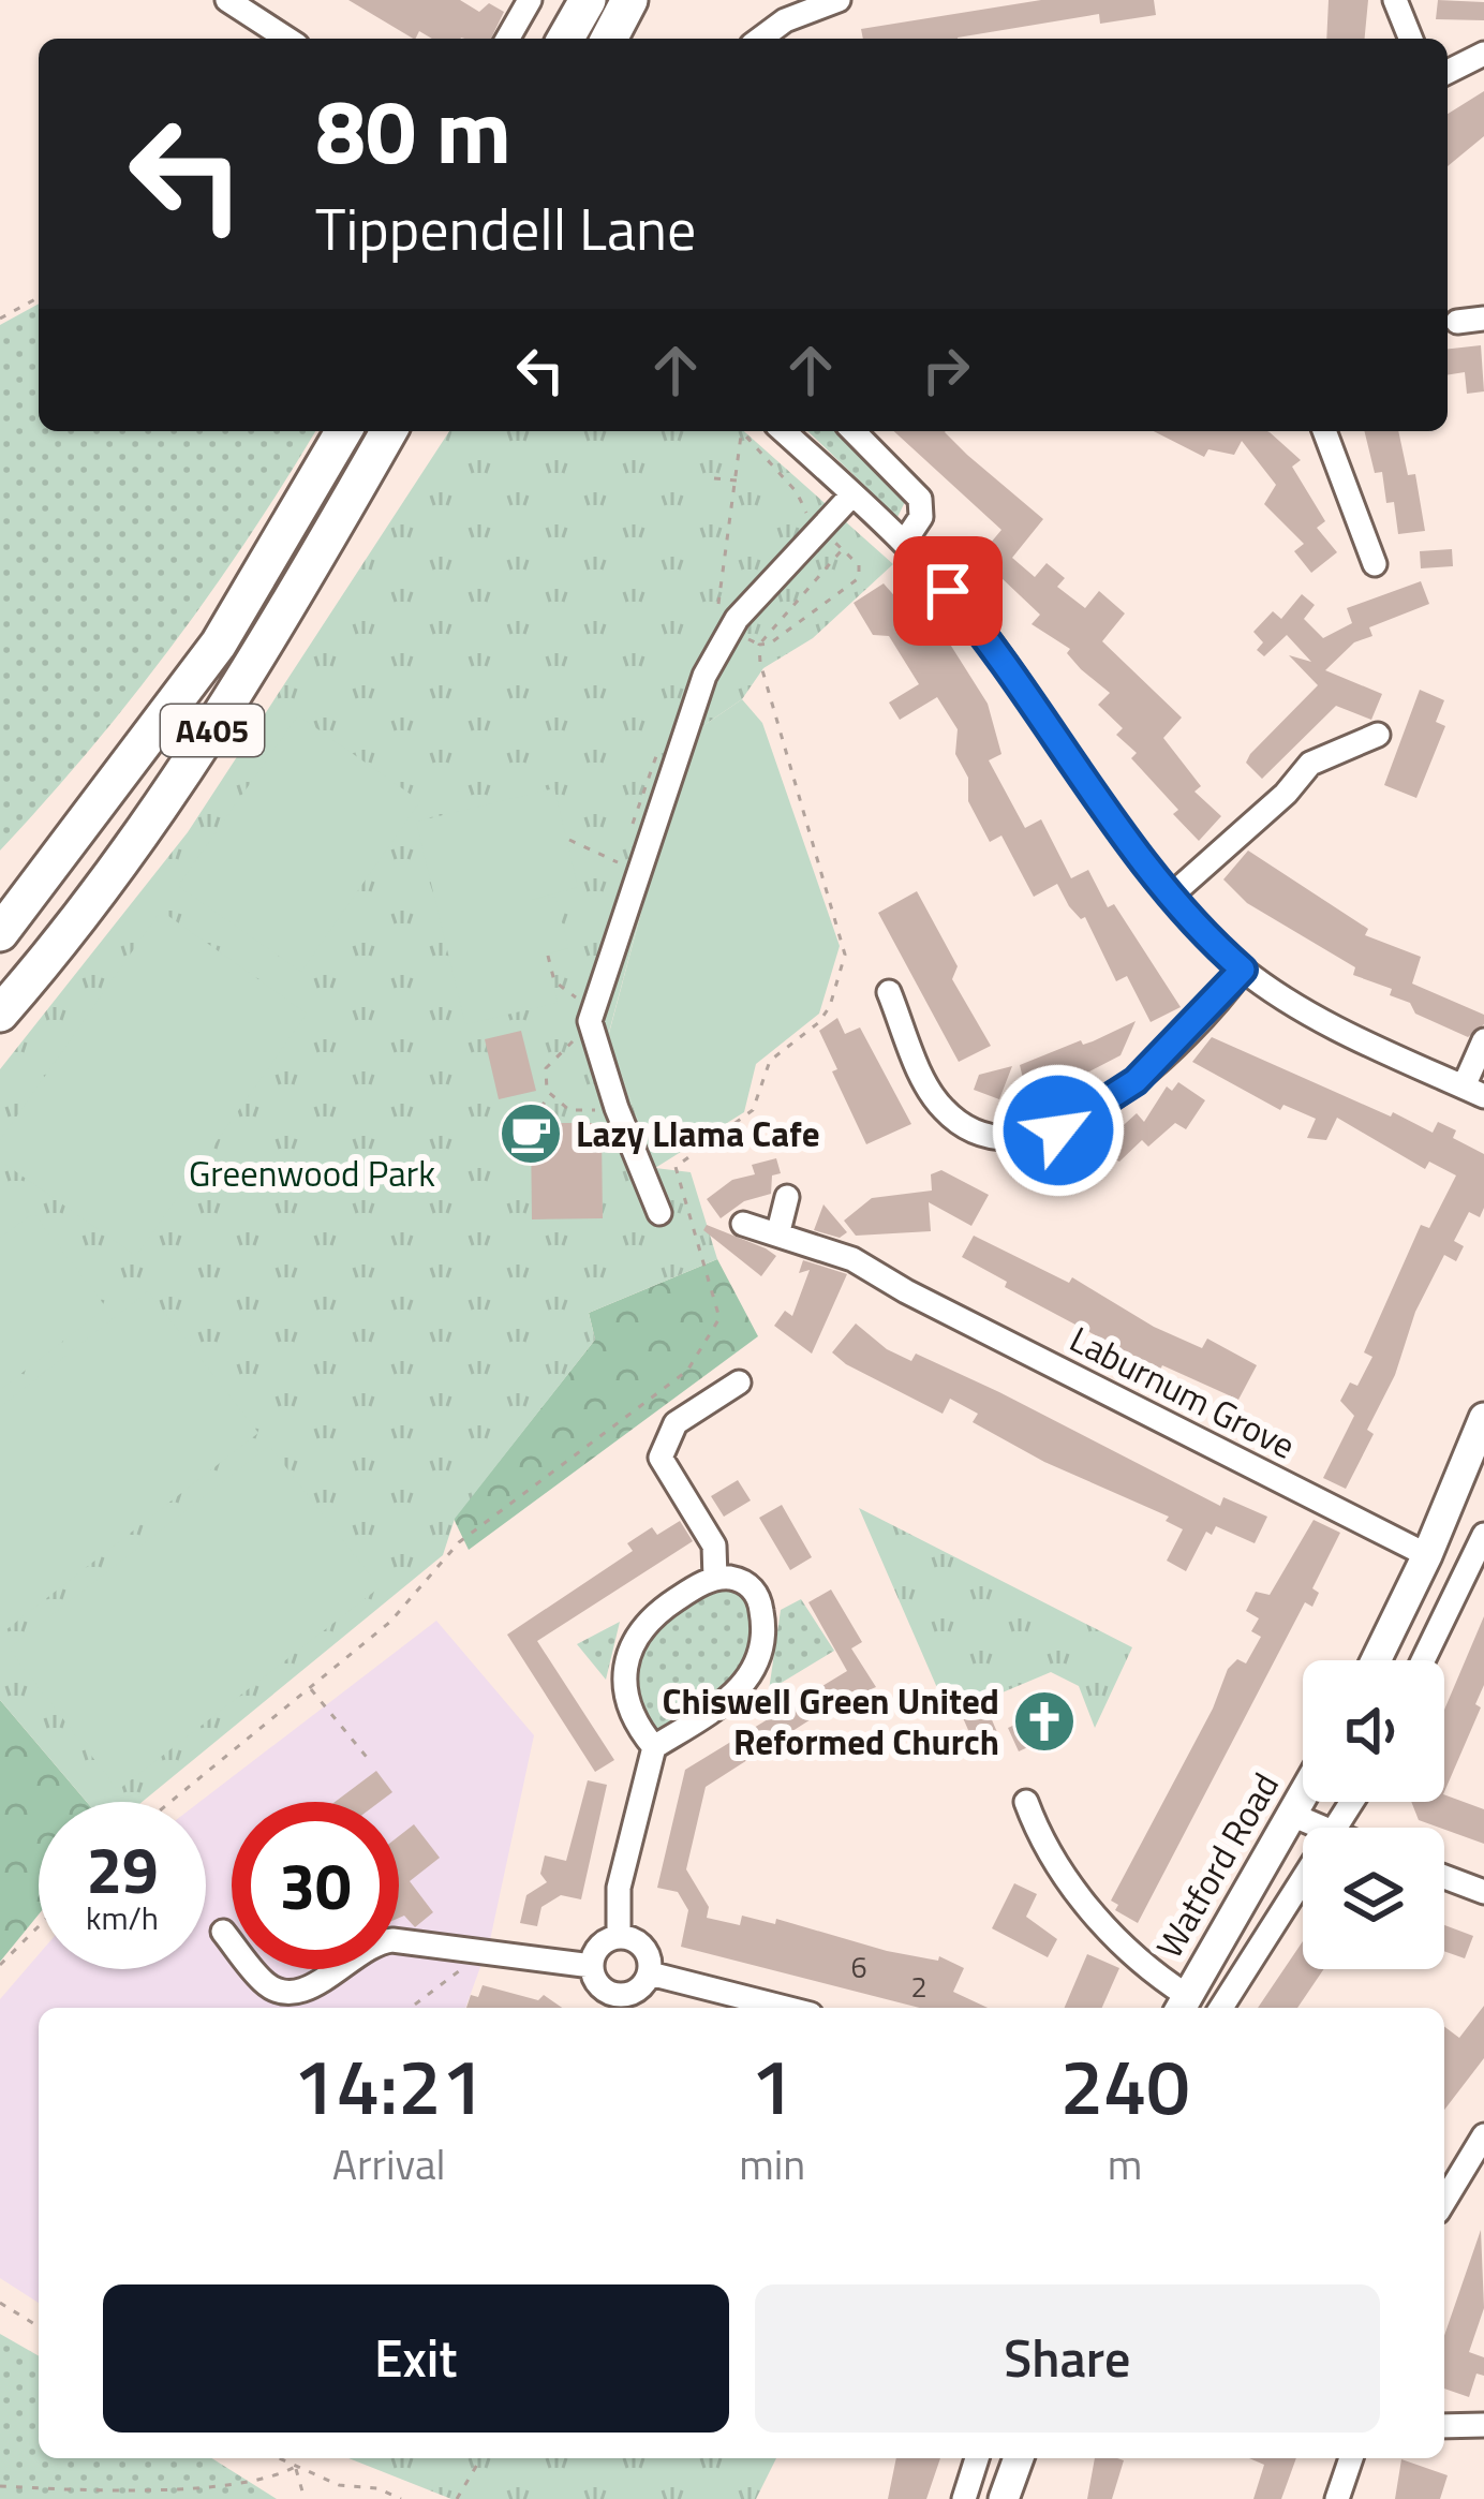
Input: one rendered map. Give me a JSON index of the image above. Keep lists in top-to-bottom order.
{
  "streets": {
    "highway": ["A405"],
    "main road": ["Watford Road"],
    "street": ["Laburnum Grove"]
  },
  "parks": ["Greenwood Park"],
  "places": {
    "cafe": ["Lazy Llama Cafe"],
    "church": ["Chiswell Green United Reformed Church"]
  },
  "house_numbers": ["6", "2"],
  "page": {
    "turn": ["80 m", "Tippendell Lane"],
    "speed": "29 km/h",
    "limit": "30",
    "eta": [
      "14:21",
      "Arrival",
      "1",
      "min",
      "240",
      "m"
    ],
    "buttons": ["Exit", "Share"]
  }
}
